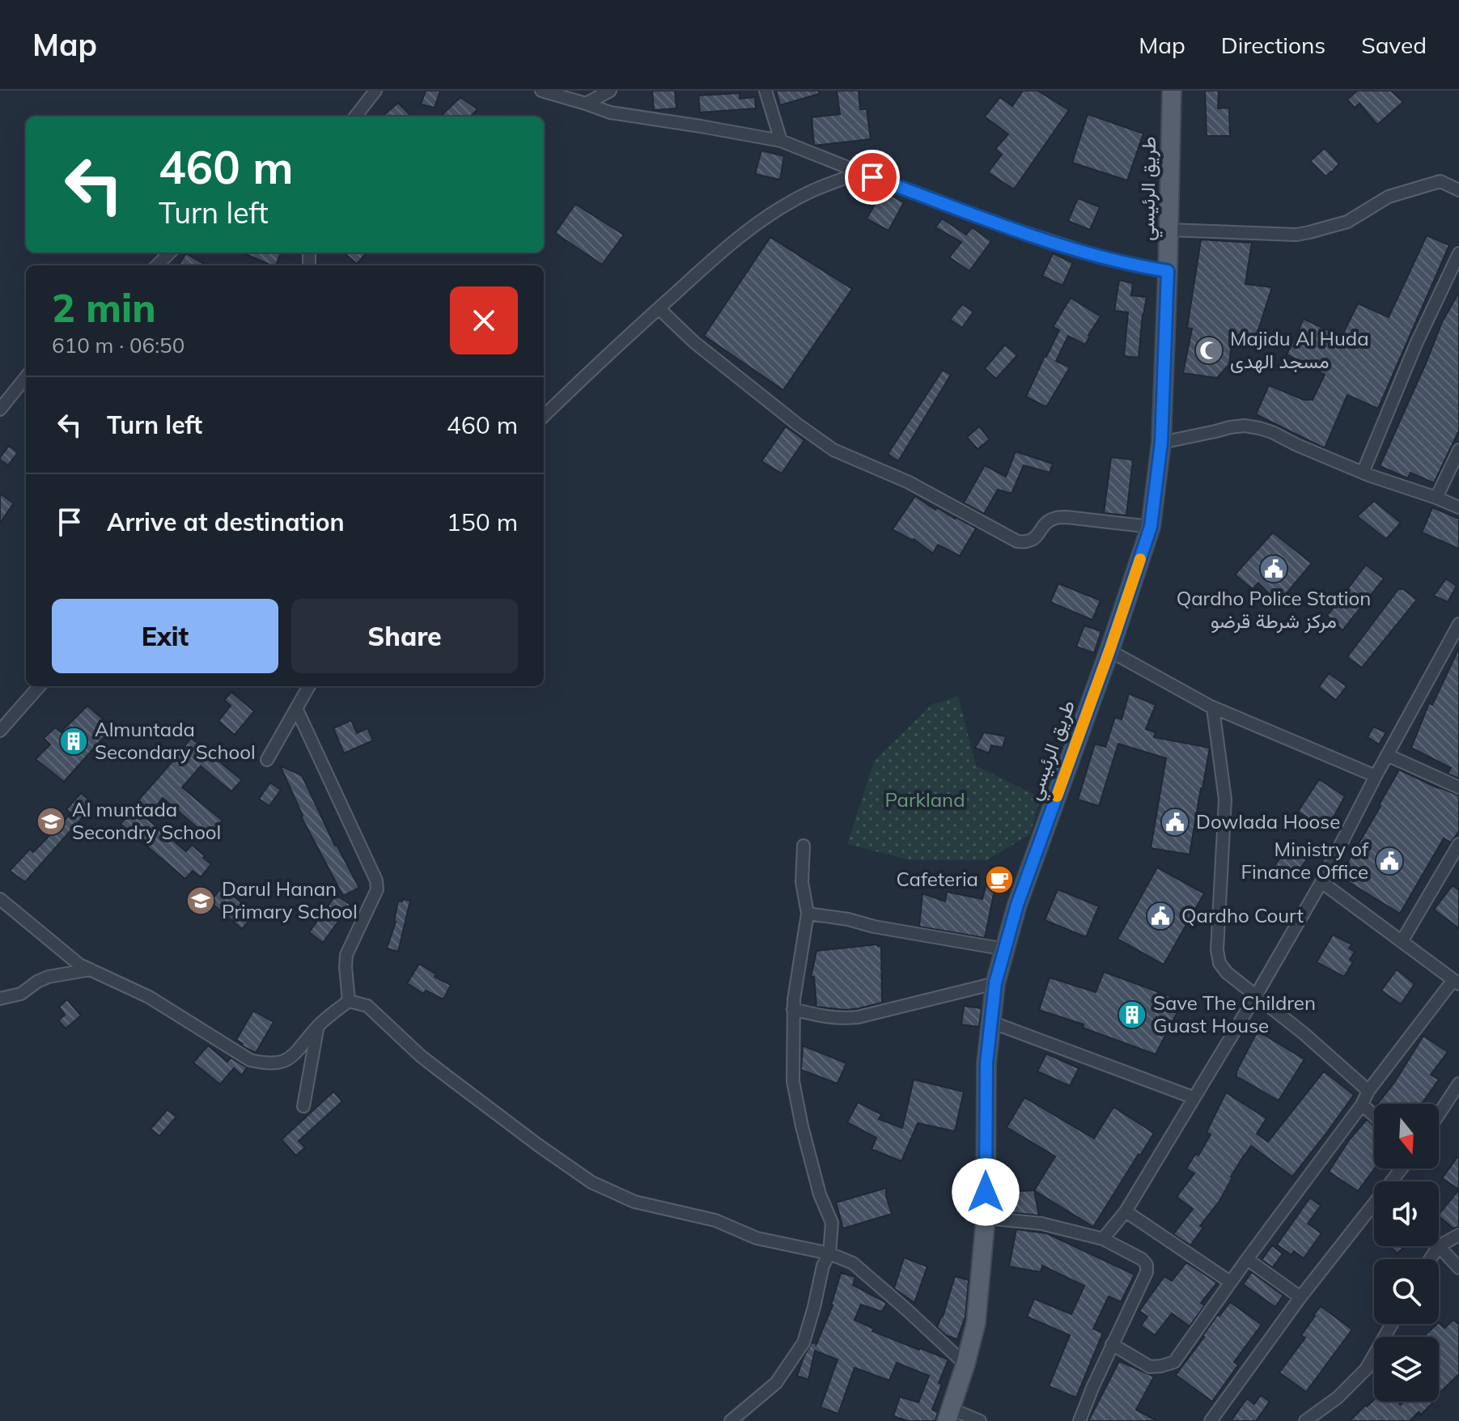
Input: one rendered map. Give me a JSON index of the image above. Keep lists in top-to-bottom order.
{
  "streets": {
    "main road": ["طريق الرئيسي"]
  },
  "parks": ["Parkland"],
  "places": {
    "mosque": ["Majidu Al Huda مسجد الهدى"],
    "public building": [
      "Qardho Police Station مركز شرطة قرضو",
      "Dowlada Hoose",
      "Ministry of Finance Office",
      "Qardho Court"
    ],
    "building": ["Almuntada Secondary School", "Save The Children Guast House"],
    "school or university": ["Al muntada Secondry School", "Darul Hanan Primary School"],
    "cafe": ["Cafeteria"]
  },
  "north": "bottom",
  "page": {
    "header": "Map",
    "nav": ["Map", "Directions", "Saved"],
    "turn": ["460 m", "Turn left"],
    "heading": ["2 min", "610 m · 06:50"],
    "list": [
      {
        "name": "Turn left",
        "value": "460 m"
      },
      {
        "name": "Arrive at destination",
        "value": "150 m"
      }
    ],
    "buttons": ["Exit", "Share"]
  }
}
